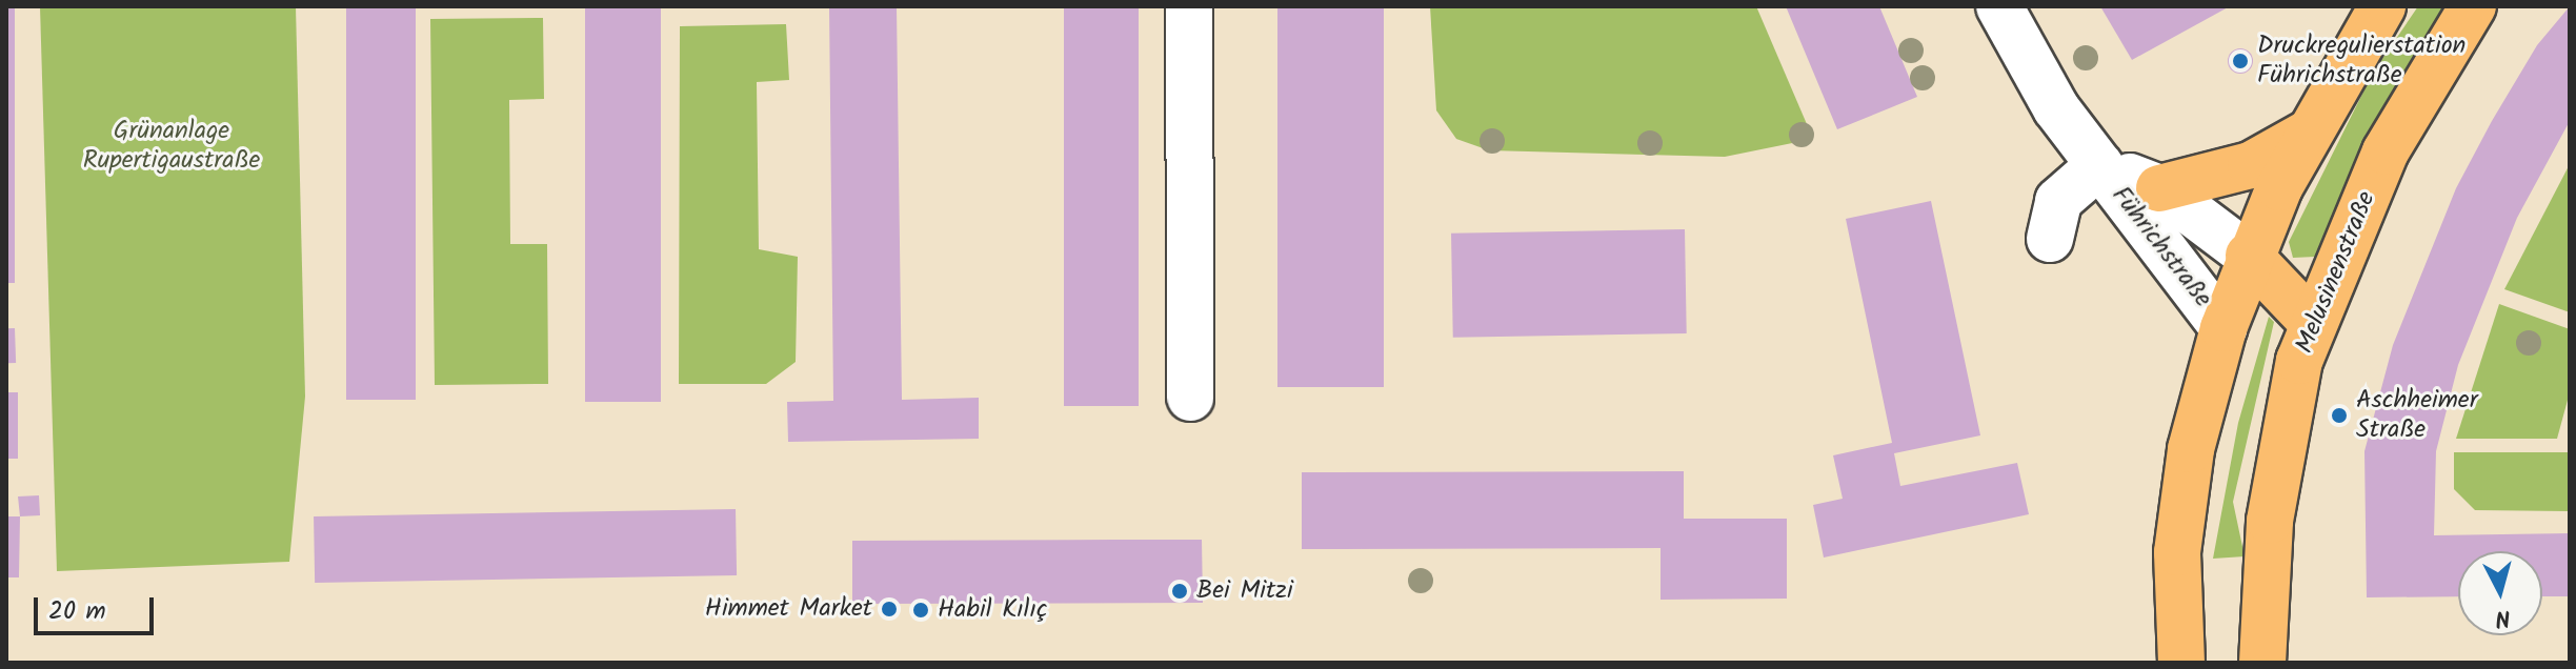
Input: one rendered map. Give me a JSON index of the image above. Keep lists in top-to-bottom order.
{
  "streets": {
    "main road": ["Melusinenstraße"],
    "street": ["Führichstraße"]
  },
  "parks": ["Grünanlage Rupertigaustraße"],
  "places": [
    "Druckregulierstation Führichstraße",
    "Aschheimer Straße",
    "Bei Mitzi",
    "Himmet Market",
    "Habil Kılıç"
  ],
  "scale_bar": "20 m",
  "north": "bottom"
}
